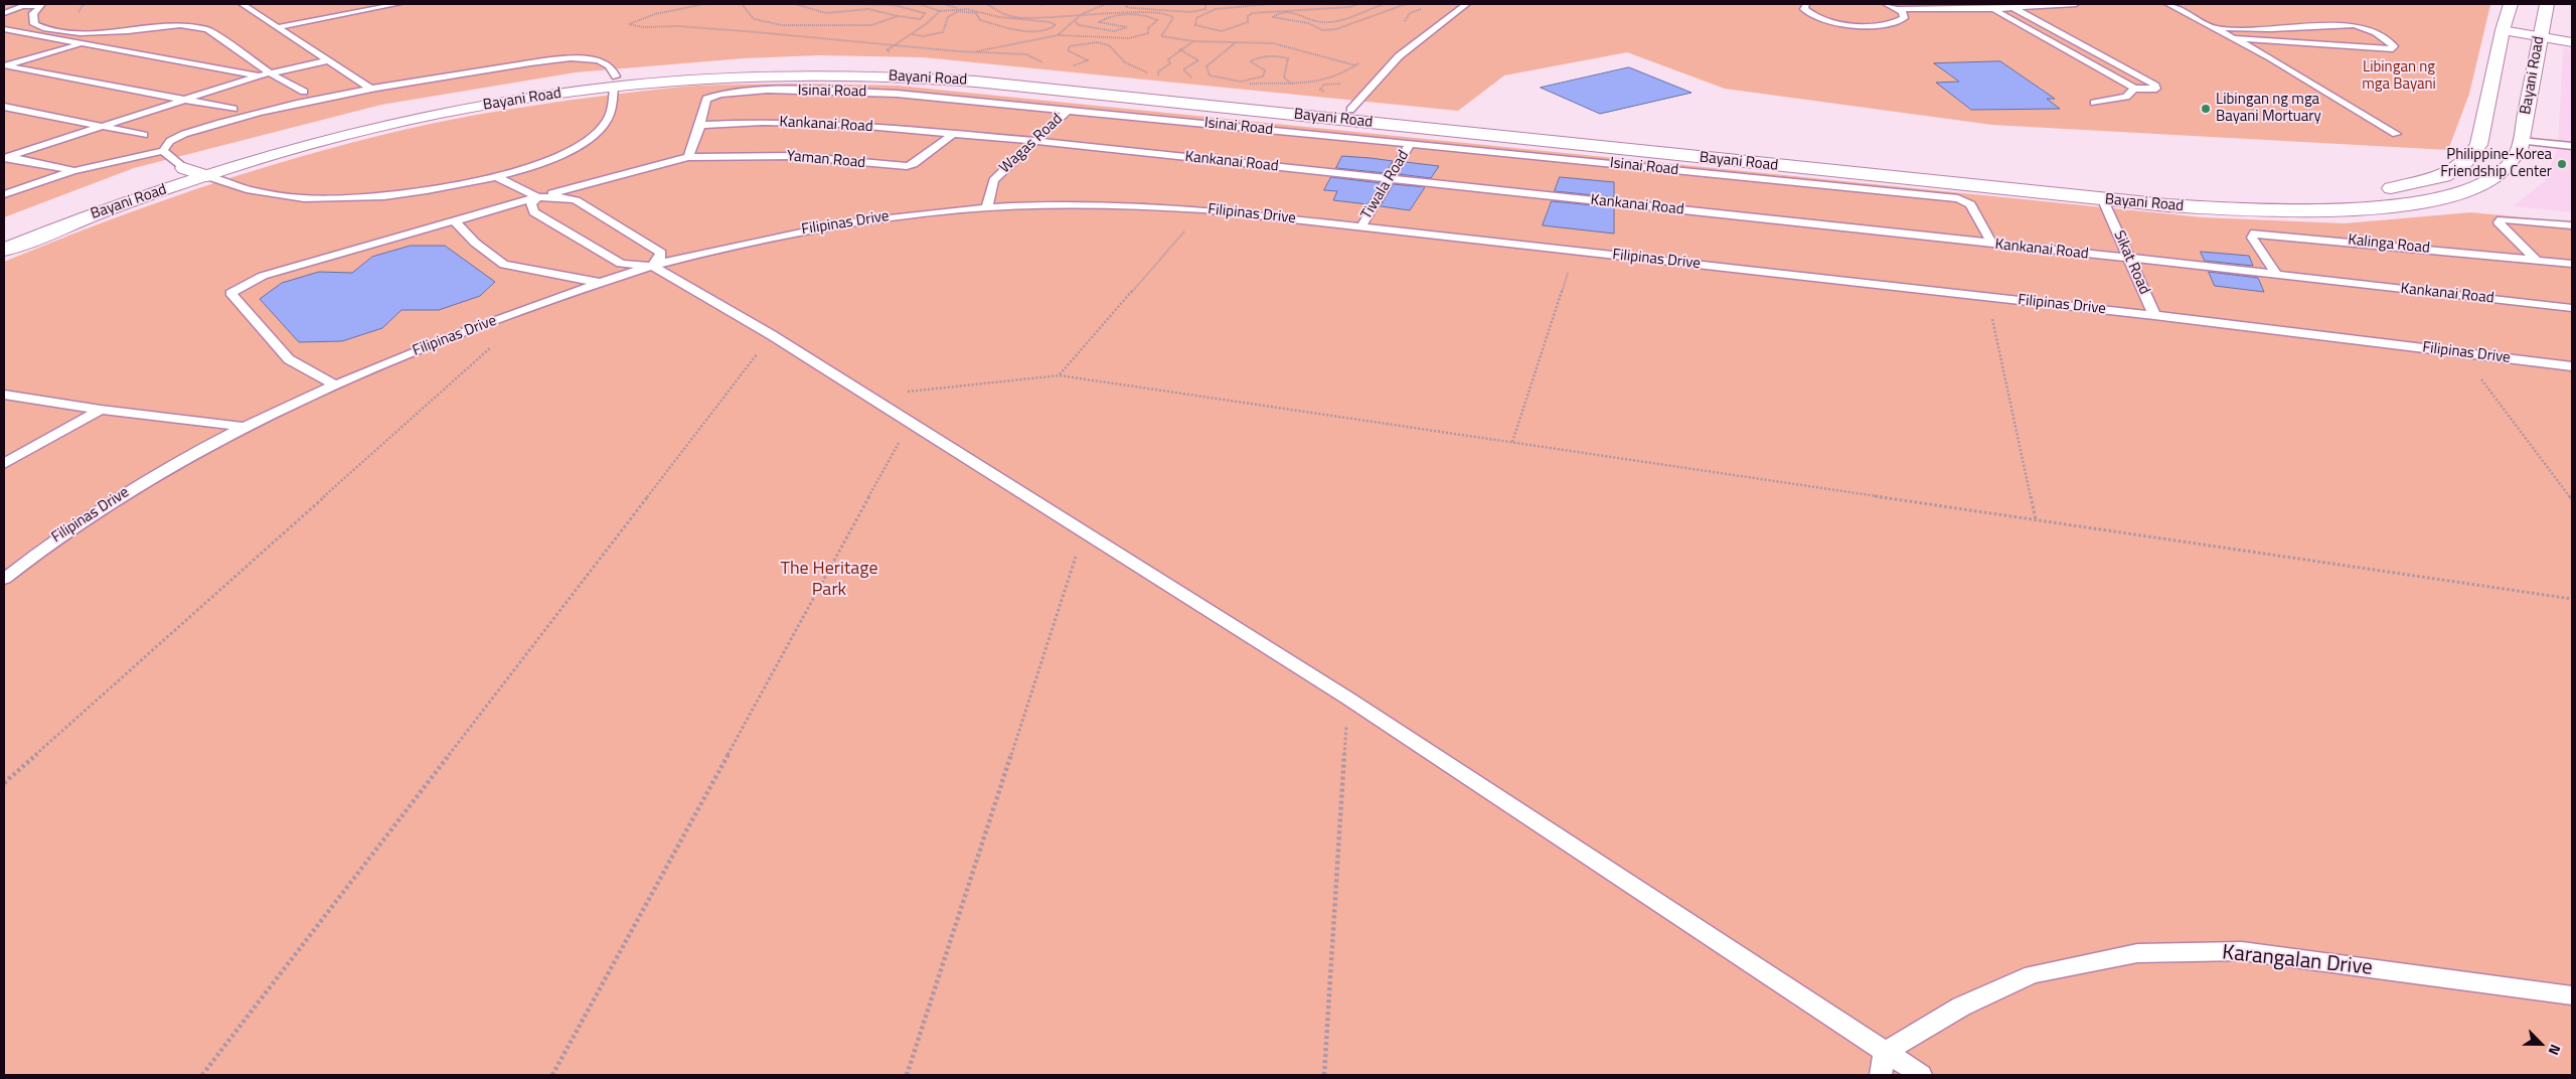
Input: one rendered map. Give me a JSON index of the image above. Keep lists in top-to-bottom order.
{
  "streets": {
    "main road": ["Bayani Road"],
    "lane": [
      "Isinai Road",
      "Kankanai Road",
      "Wagas Road",
      "Yaman Road",
      "Tiwala Road",
      "Filipinas Drive",
      "Kalinga Road",
      "Sikat Road",
      "Karangalan Drive"
    ]
  },
  "crossings": [
    ["Bayani Road", "Sikat Road"],
    ["Isinai Road", "Kankanai Road"],
    ["Isinai Road", "Wagas Road"],
    ["Isinai Road", "Yaman Road"],
    ["Isinai Road", "Tiwala Road"],
    ["Kankanai Road", "Wagas Road"],
    ["Kankanai Road", "Yaman Road"],
    ["Kankanai Road", "Tiwala Road"],
    ["Kankanai Road", "Kalinga Road"],
    ["Kankanai Road", "Sikat Road"],
    ["Wagas Road", "Filipinas Drive"],
    ["Tiwala Road", "Filipinas Drive"],
    ["Filipinas Drive", "Sikat Road"]
  ],
  "parks": ["Libingan ng mga Bayani", "The Heritage Park"],
  "places": ["Libingan ng mga Bayani Mortuary", "Philippine-Korea Friendship Center"],
  "north": "bottom right"
}
